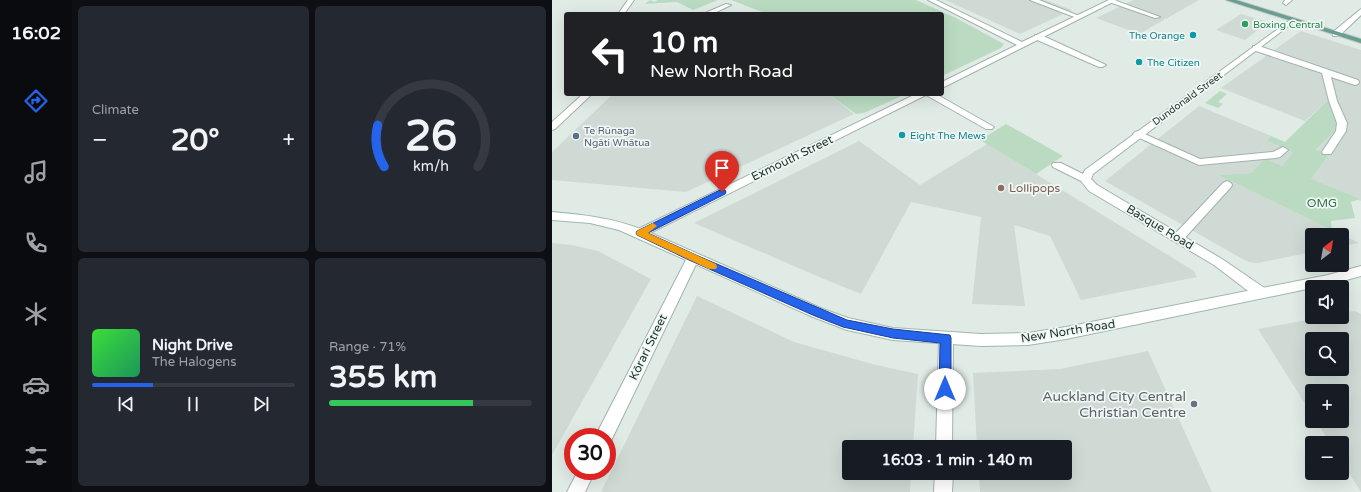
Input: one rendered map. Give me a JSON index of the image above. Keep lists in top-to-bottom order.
{
  "streets": {
    "street": [
      "Dundonald Street",
      "Exmouth Street",
      "Basque Road",
      "New North Road",
      "Kōrari Street"
    ]
  },
  "crossings": [
    ["Dundonald Street", "Basque Road"],
    ["Exmouth Street", "New North Road"],
    ["Basque Road", "New North Road"],
    ["New North Road", "Kōrari Street"]
  ],
  "parks": ["OMG"],
  "places": [
    "Boxing Central",
    "The Orange",
    "The Citizen",
    "Eight The Mews",
    "Te Rūnaga Ngāti Whātua",
    "Lollipops",
    "Auckland City Central Christian Centre"
  ],
  "north": "top right",
  "page": {
    "tabs": "16:02",
    "tile": [
      "Climate",
      ["Range · 71%", "355 km"]
    ],
    "turn": ["10 m", "New North Road"],
    "heat": ["−", "20°", "+"],
    "map_buttons": ["+", "−"],
    "song": ["Night Drive", "The Halogens"],
    "limit": "30",
    "trip": "16:03 · 1 min · 140 m",
    "gauge": ["26", "km/h"]
  }
}
